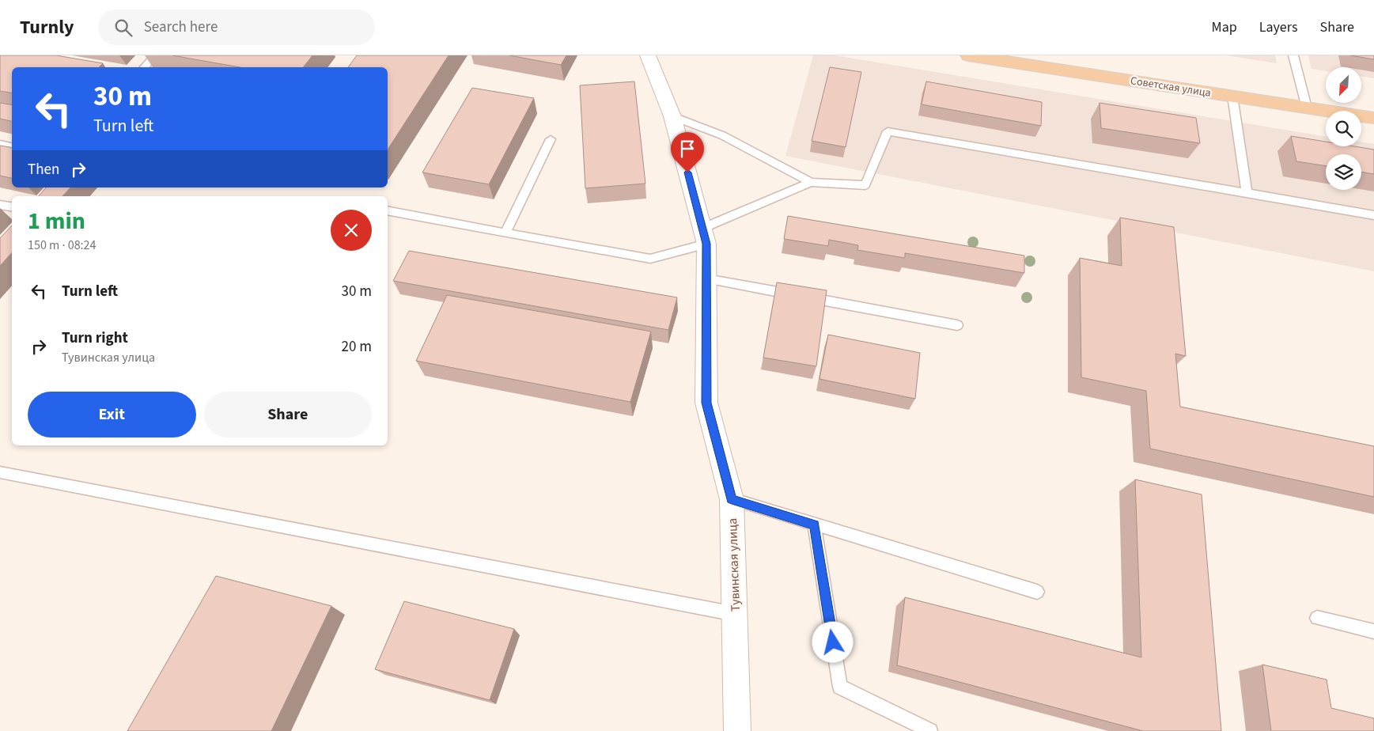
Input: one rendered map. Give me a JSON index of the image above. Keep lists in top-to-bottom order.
{
  "streets": {
    "main road": ["Советская улица"],
    "street": ["Тувинская улица"]
  },
  "north": "bottom left",
  "page": {
    "header": "Turnly",
    "search": "Search here",
    "nav": ["Map", "Layers", "Share"],
    "turn": ["30 m", "Turn left"],
    "then": "Then",
    "heading": ["1 min", "150 m · 08:24"],
    "list": [
      {
        "name": "Turn left",
        "value": "30 m"
      },
      {
        "name": "Turn right",
        "note": "Тувинская улица",
        "value": "20 m"
      }
    ],
    "buttons": ["Exit", "Share"]
  }
}
